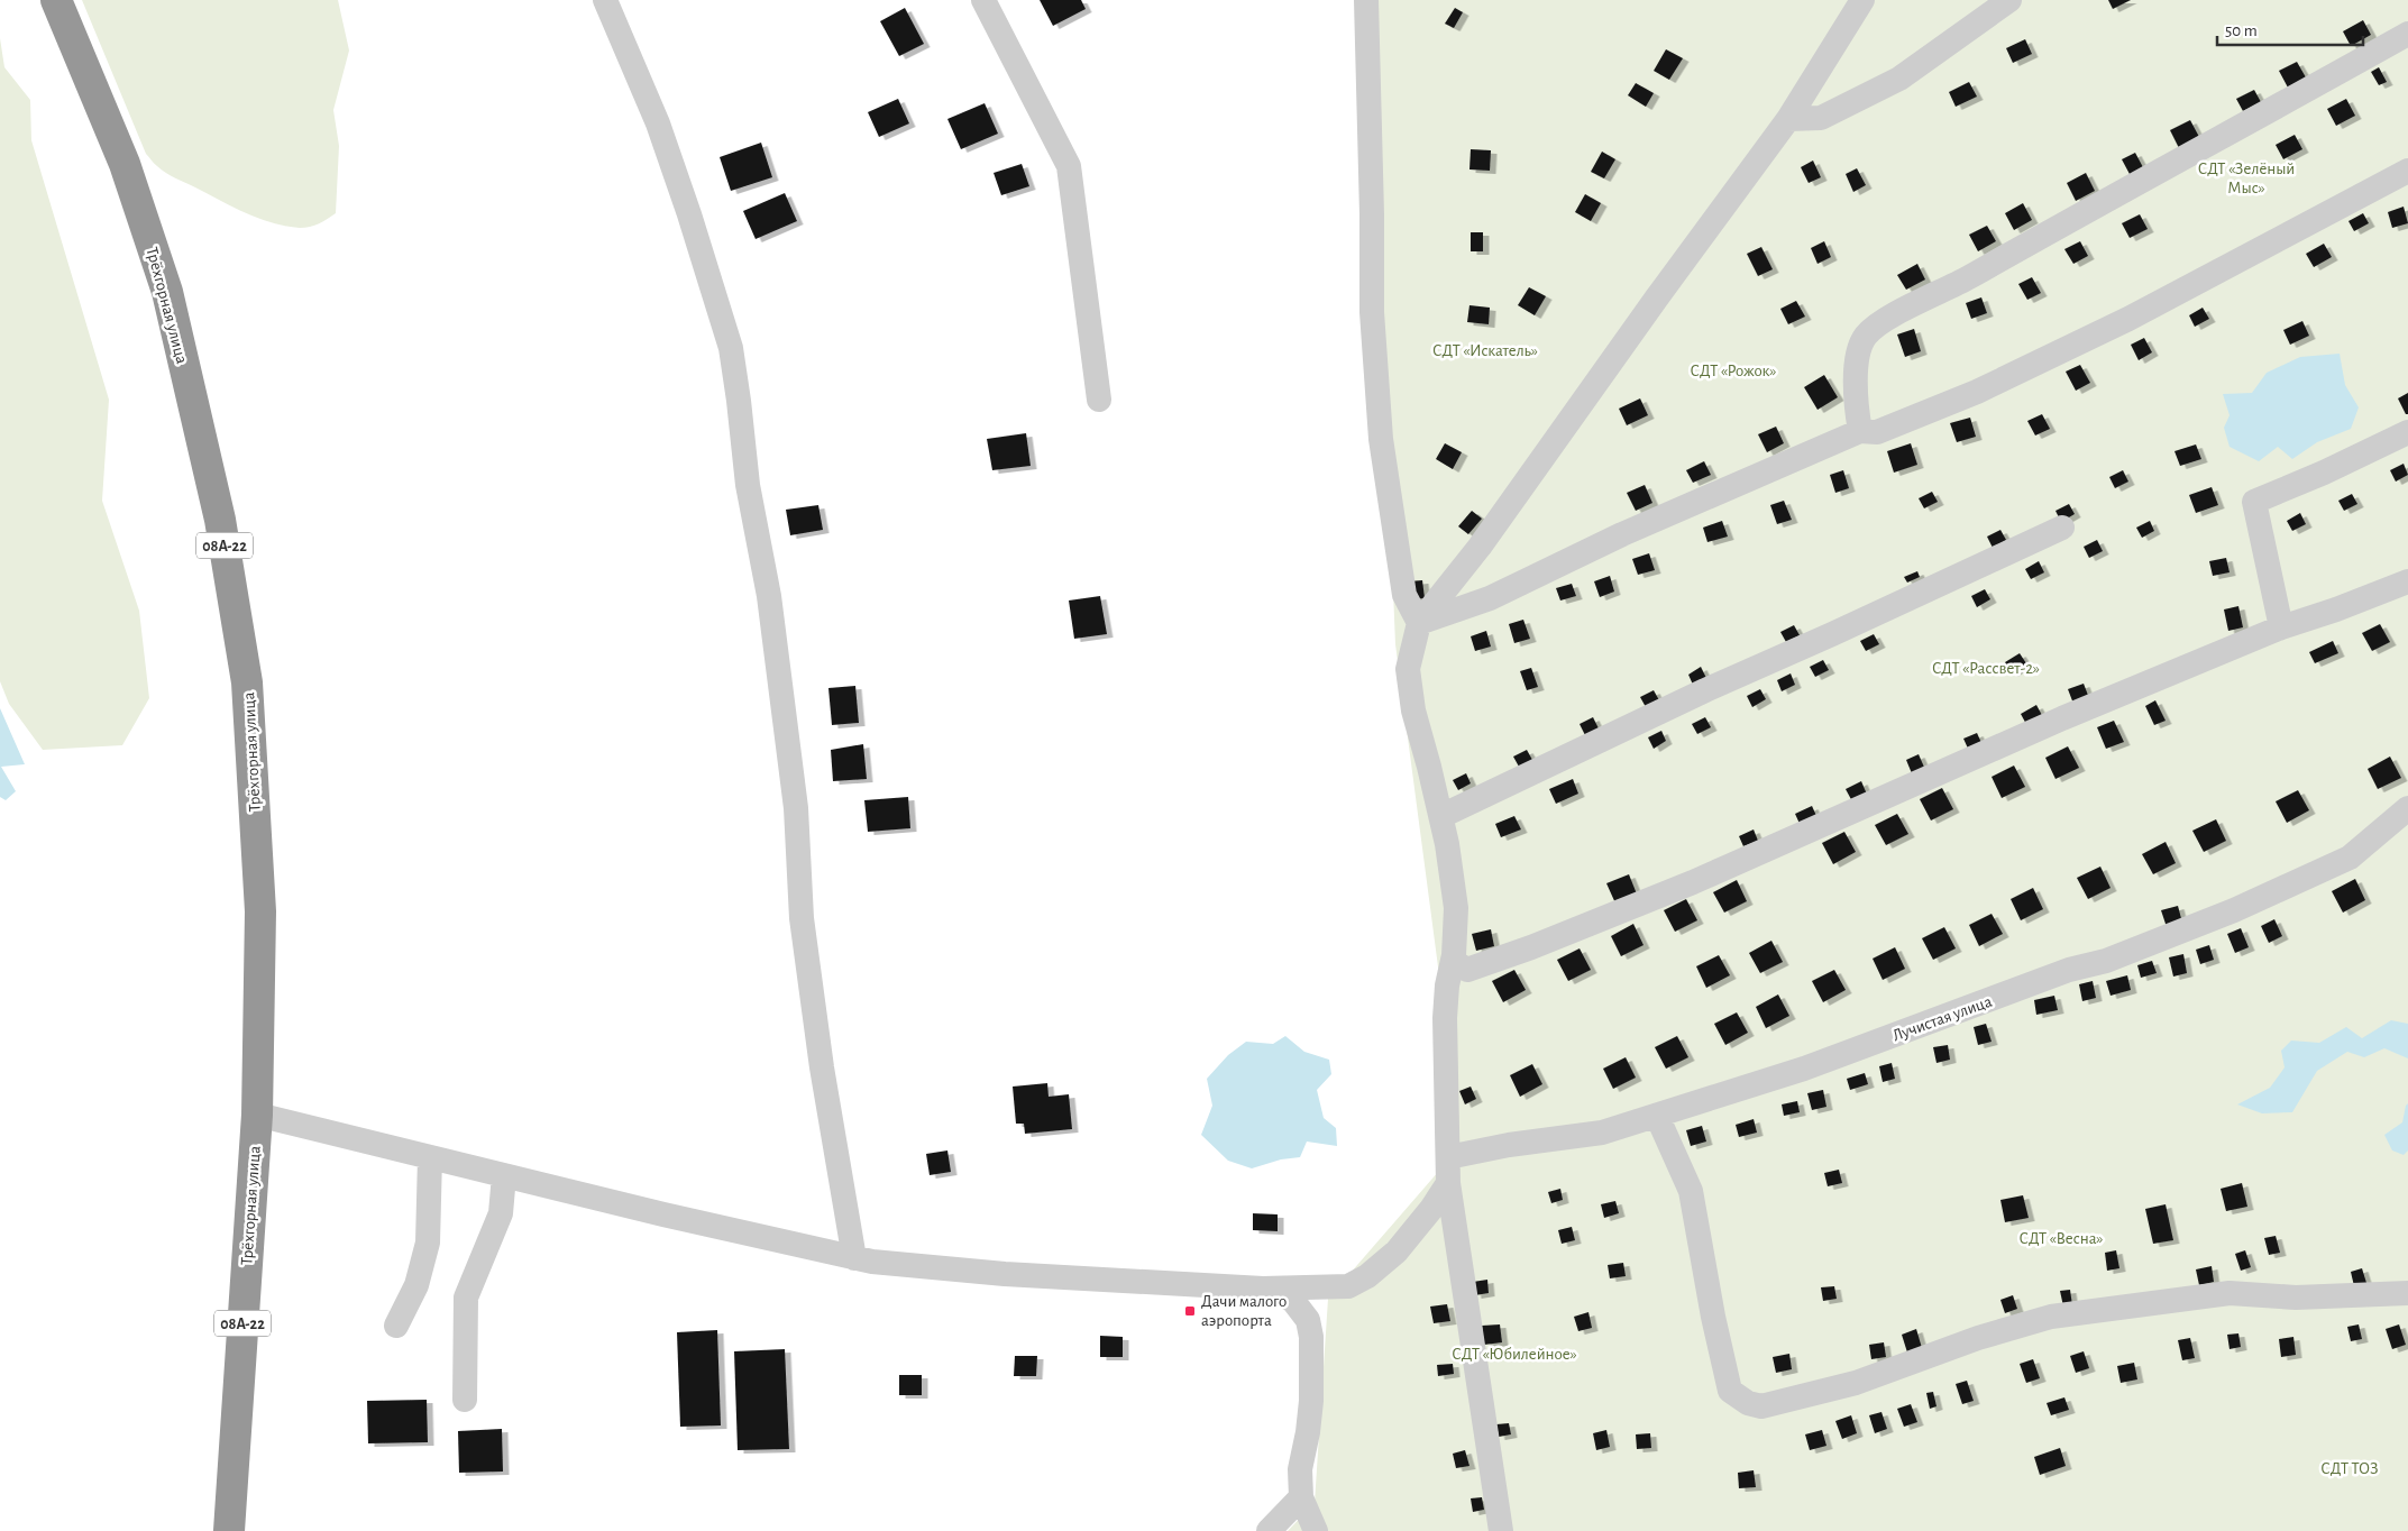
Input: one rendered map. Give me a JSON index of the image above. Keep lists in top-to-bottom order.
{
  "streets": {
    "highway": ["Трёхгорная улица", "08А-22"],
    "street": ["Лучистая улица"]
  },
  "parks": [
    "СДТ «Зелёный Мыс»",
    "СДТ «Искатель»",
    "СДТ «Рожок»",
    "СДТ «Рассвет-2»",
    "СДТ «Весна»",
    "СДТ «Юбилейное»",
    "СДТ ТОЗ"
  ],
  "places": {
    "transit": ["Дачи малого аэропорта"]
  },
  "scale_bar": "50 m"
}
